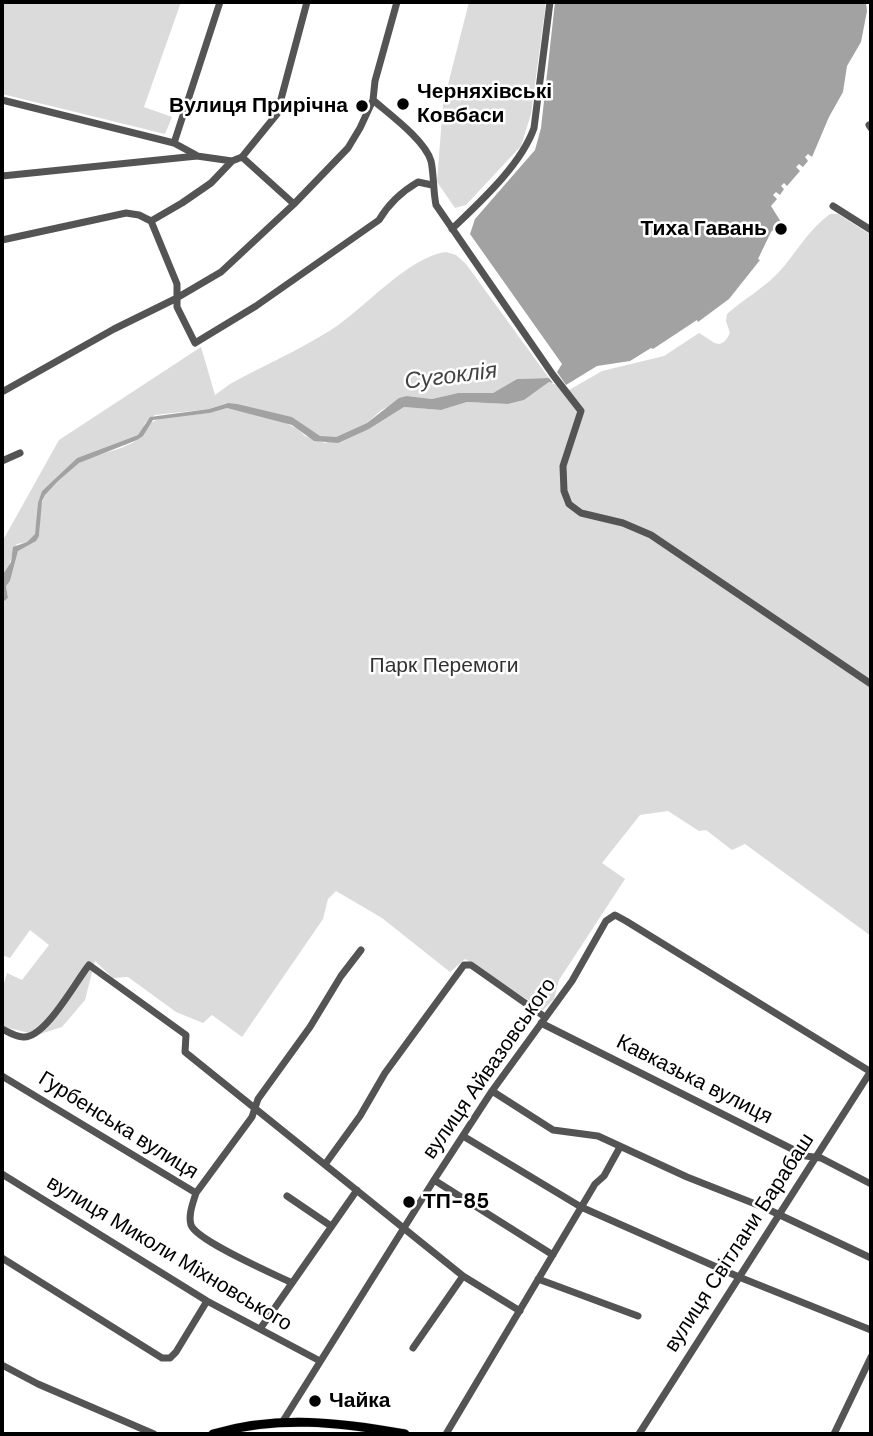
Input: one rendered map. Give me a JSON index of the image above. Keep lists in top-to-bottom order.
{
  "streets": {
    "street": [
      "вулиця Айвазовського",
      "Кавказька вулиця",
      "Гурбенська вулиця",
      "вулиця Світлани Барабаш",
      "вулиця Миколи Міхновського"
    ]
  },
  "crossings": [
    ["вулиця Айвазовського", "Кавказька вулиця"],
    ["вулиця Айвазовського", "вулиця Світлани Барабаш"],
    ["вулиця Айвазовського", "вулиця Миколи Міхновського"],
    ["Кавказька вулиця", "вулиця Світлани Барабаш"]
  ],
  "water": ["Сугоклія"],
  "parks": ["Парк Перемоги"],
  "places": [
    "Черняхівські Ковбаси",
    "Вулиця Прирічна",
    "Тиха Гавань",
    "ТП-85",
    "Чайка"
  ]
}
